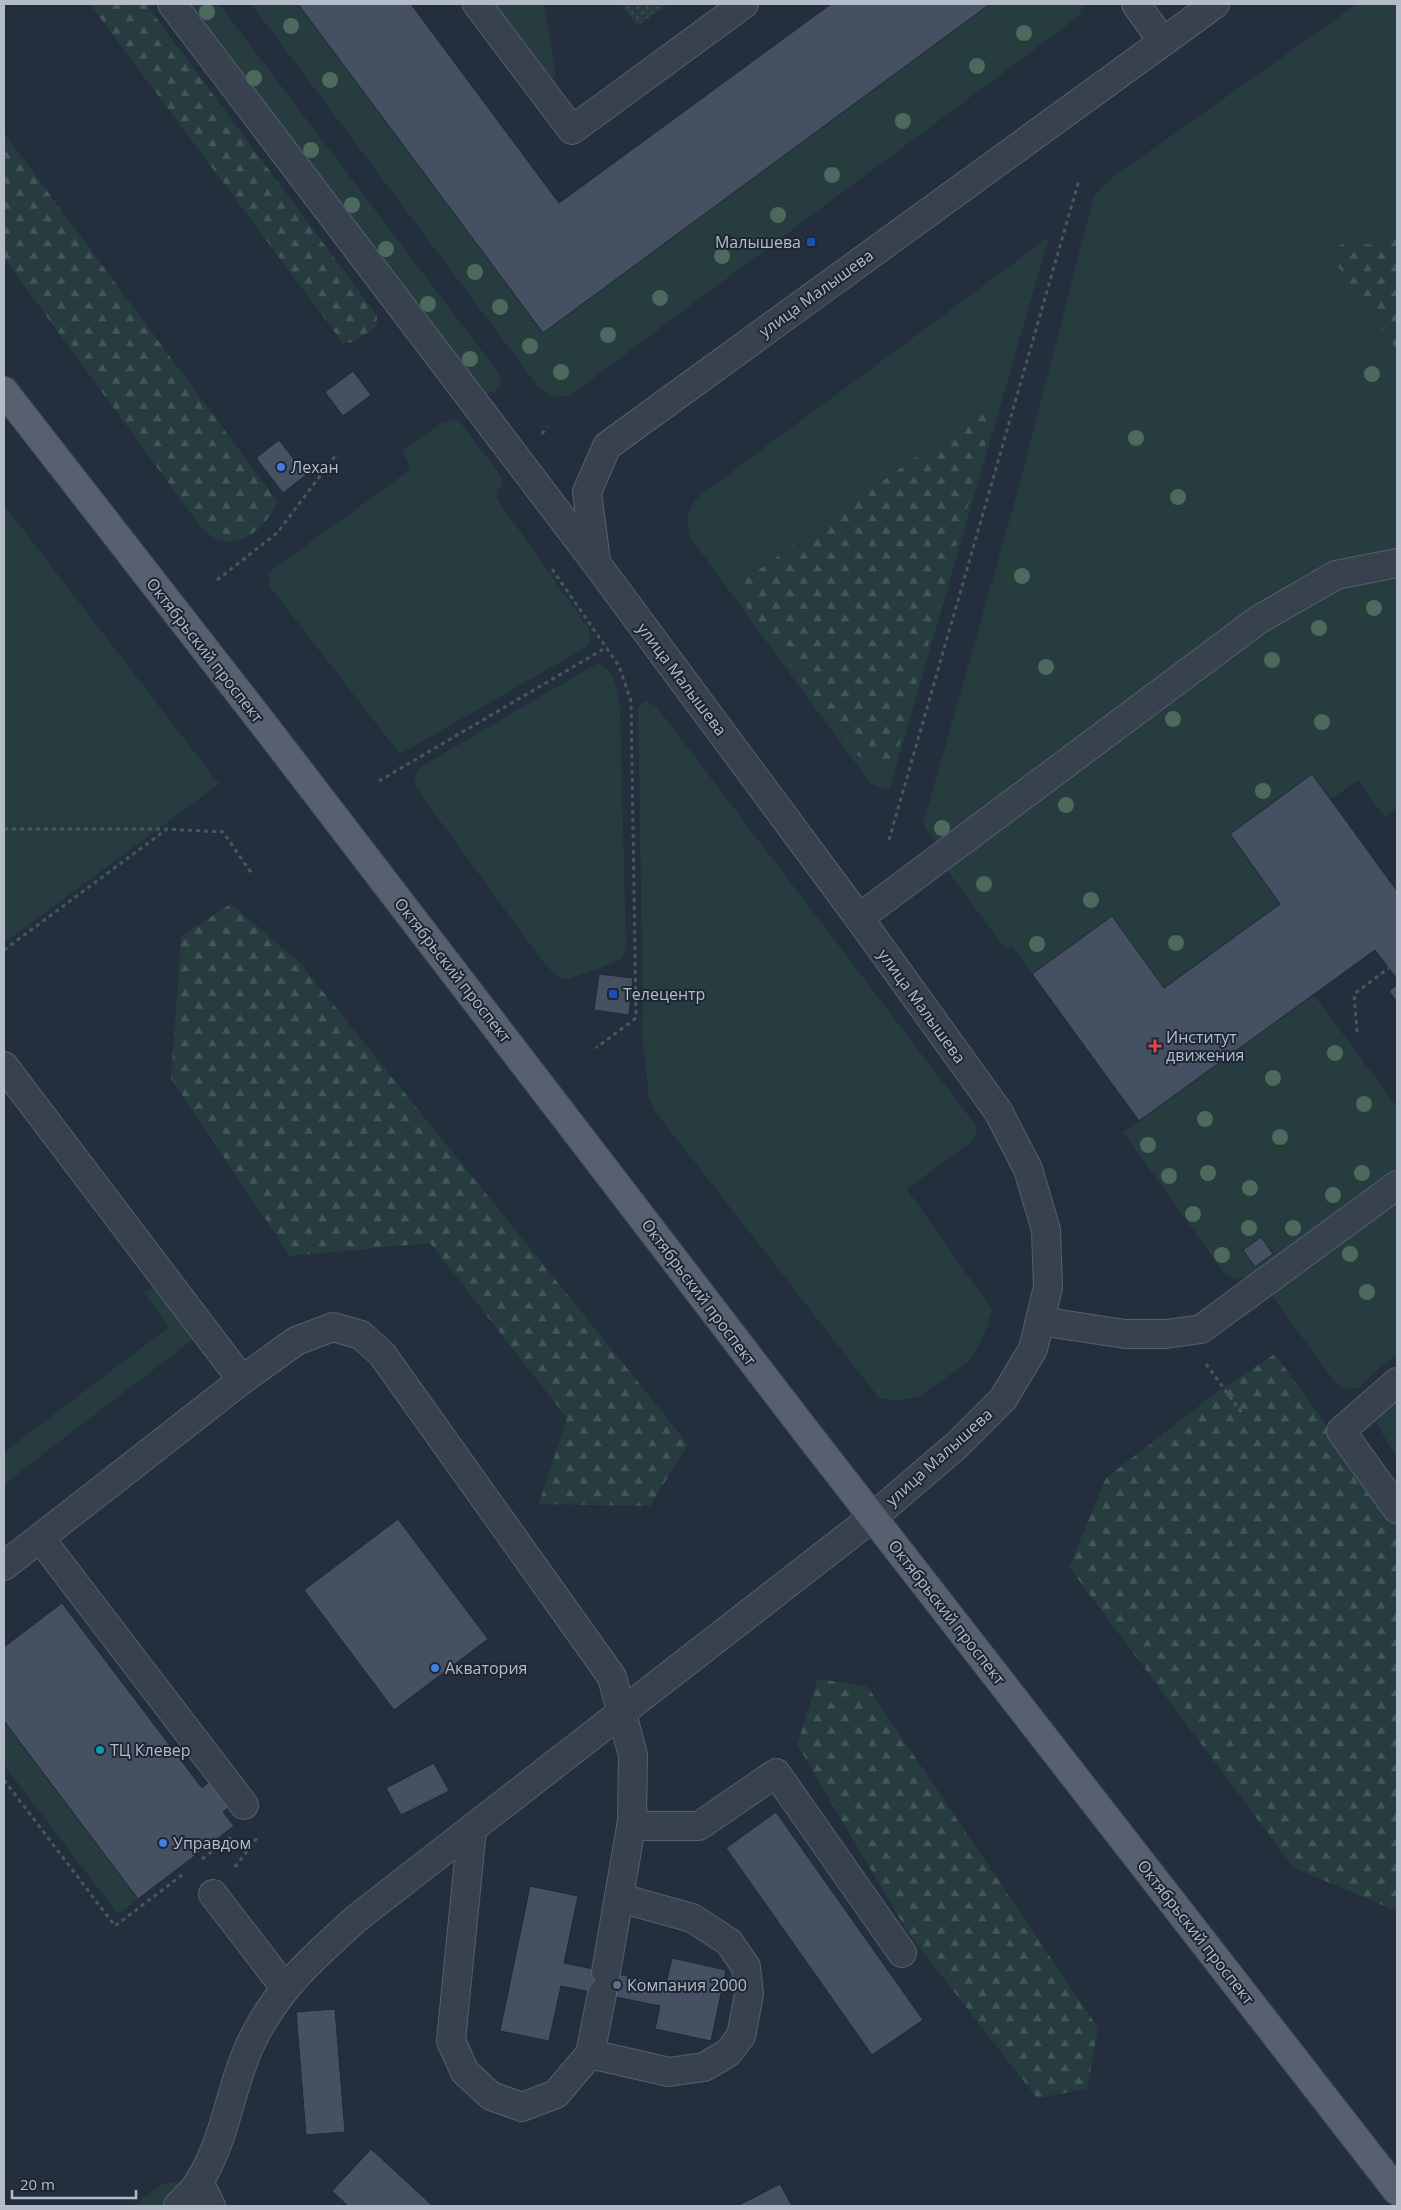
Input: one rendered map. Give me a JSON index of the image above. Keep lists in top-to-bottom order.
{
  "streets": {
    "main road": ["Октябрьский проспект"],
    "street": ["улица Малышева"]
  },
  "crossings": [
    ["улица Малышева", "Октябрьский проспект"]
  ],
  "places": {
    "transit": ["Малышева", "Телецентр"],
    "other": [
      "Лехан",
      "Акватория",
      "ТЦ Клевер",
      "Управдом",
      "Компания 2000"
    ],
    "health": ["Институт движения"]
  },
  "scale_bar": "20 m"
}
